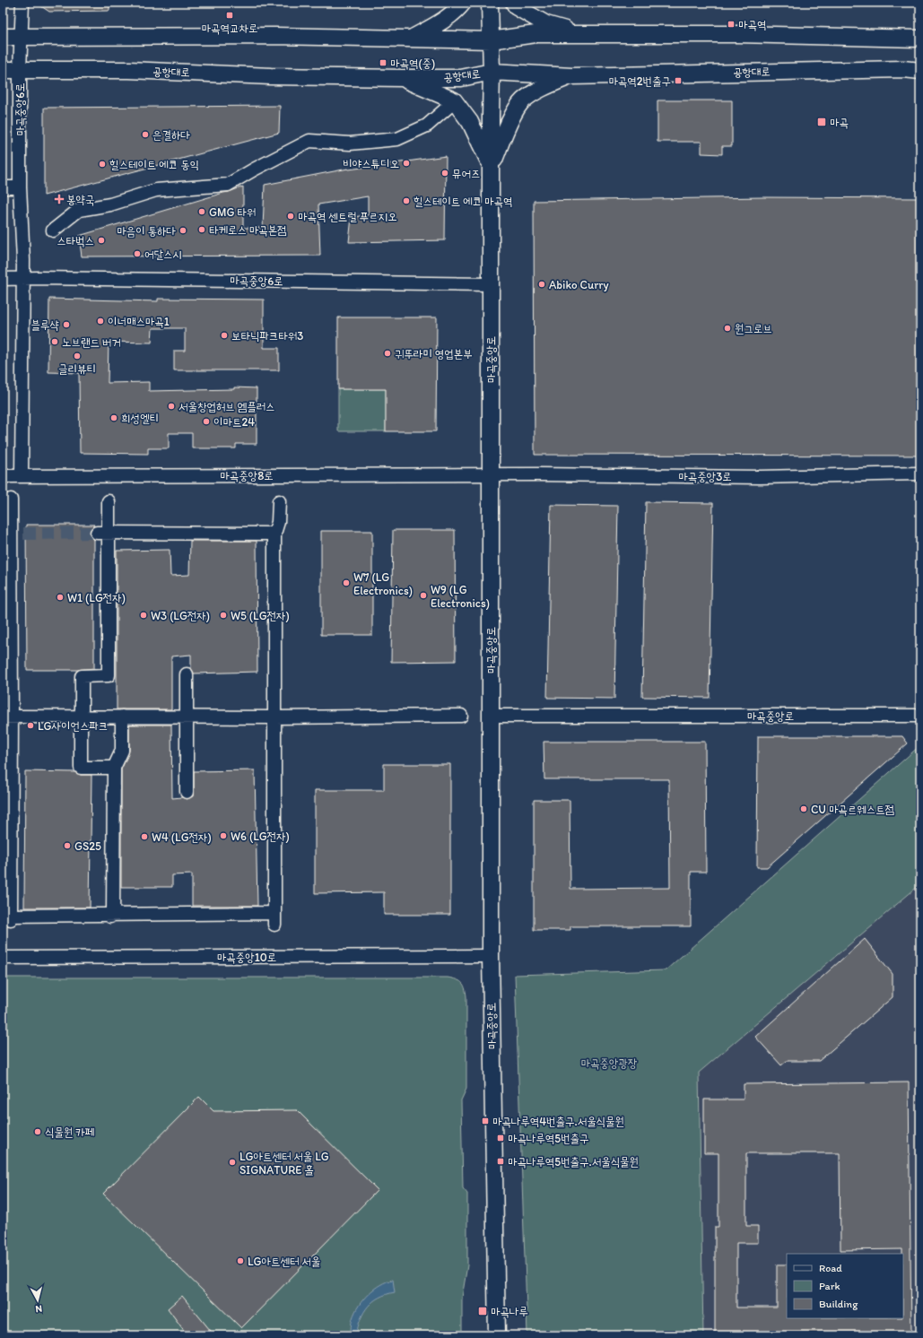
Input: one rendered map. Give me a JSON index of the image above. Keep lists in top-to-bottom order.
{
  "streets": {
    "main road": ["공항대로", "마곡중앙로"],
    "street": [
      "마곡중앙6로",
      "마곡중앙8로",
      "마곡중앙3로",
      "마곡중앙10로"
    ]
  },
  "crossings": [
    ["공항대로", "마곡중앙6로"],
    ["공항대로", "마곡중앙로"],
    ["마곡중앙6로", "마곡중앙로"],
    ["마곡중앙6로", "마곡중앙8로"],
    ["마곡중앙로", "마곡중앙8로"],
    ["마곡중앙로", "마곡중앙3로"],
    ["마곡중앙로", "마곡중앙10로"],
    ["마곡중앙8로", "마곡중앙3로"]
  ],
  "parks": ["마곡중앙광장"],
  "places": {
    "transit": [
      "마곡역교차로",
      "마곡역",
      "마곡역(중)",
      "마곡역2번출구",
      "마곡",
      "마곡나루역4번출구.서울식물원",
      "마곡나루역5번출구",
      "마곡나루역5번출구.서울식물원",
      "마곡나루"
    ],
    "other": [
      "은결하다",
      "비야스튜디오",
      "힐스테이트 에코 동익",
      "뮤어즈",
      "힐스테이트 에코 마곡역",
      "GMG 타워",
      "마곡역 센트럴 푸르지오",
      "타케로스 마곡본점",
      "마음이 통하다",
      "스타벅스",
      "어달스시",
      "Abiko Curry",
      "이너매스마곡1",
      "블루샥",
      "원그로브",
      "보타닉파크타워3",
      "노브랜드 버거",
      "귀뚜라미 영업본부",
      "글리뷰티",
      "서울창업허브 엠플러스",
      "희성엘티",
      "이마트24",
      "W7 (LG Electronics)",
      "W9 (LG Electronics)",
      "W1 (LG전자)",
      "W3 (LG전자)",
      "W5 (LG전자)",
      "LG사이언스파크",
      "CU 마곡르웨스트점",
      "W6 (LG전자)",
      "W4 (LG전자)",
      "GS25",
      "식물원 카페",
      "LG아트센터 서울 LG SIGNATURE 홀",
      "LG아트센터 서울"
    ],
    "health": ["봉약국"]
  },
  "legend": ["Road", "Park", "Building"],
  "north": "bottom"
}
